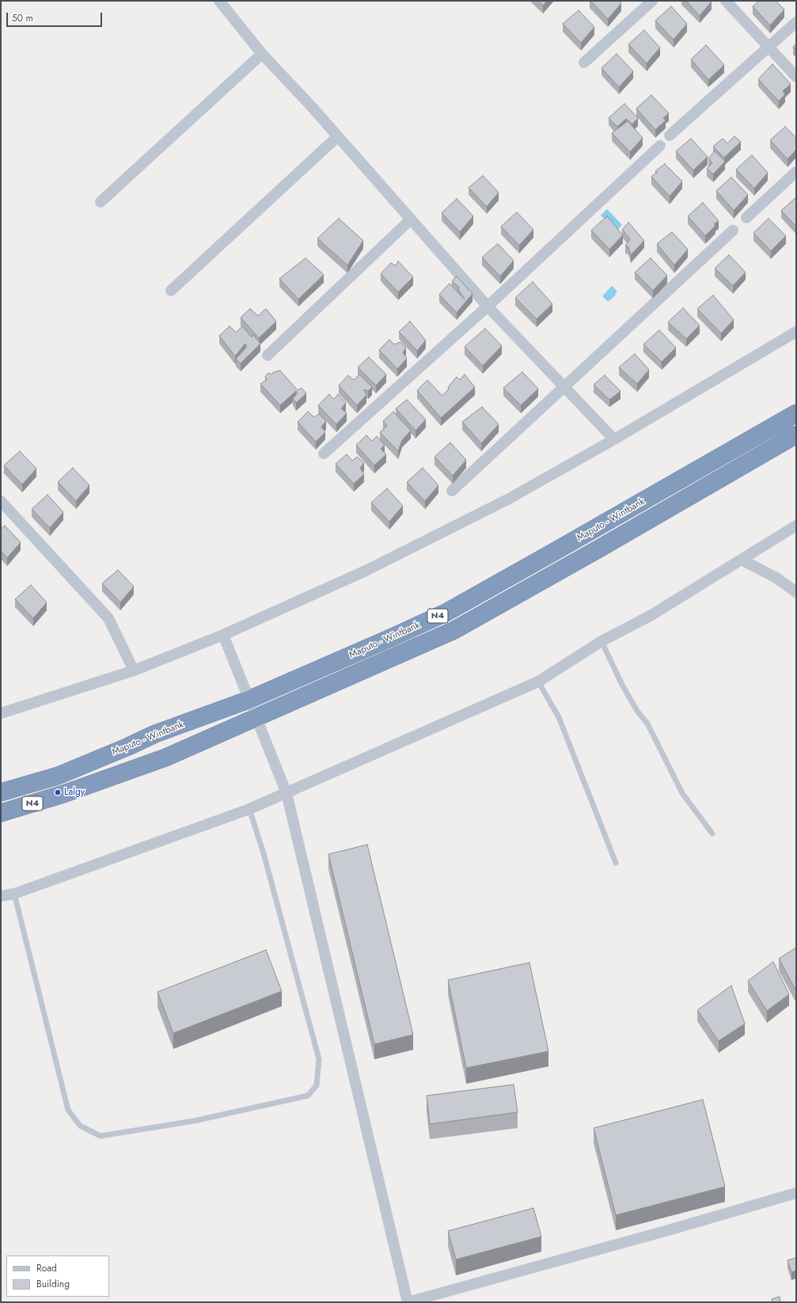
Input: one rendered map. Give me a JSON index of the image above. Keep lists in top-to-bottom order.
{
  "streets": {
    "highway": ["Maputo - Wintbank", "N4"]
  },
  "places": ["Lalgy"],
  "legend": ["Road", "Building"],
  "scale_bar": "50 m"
}
